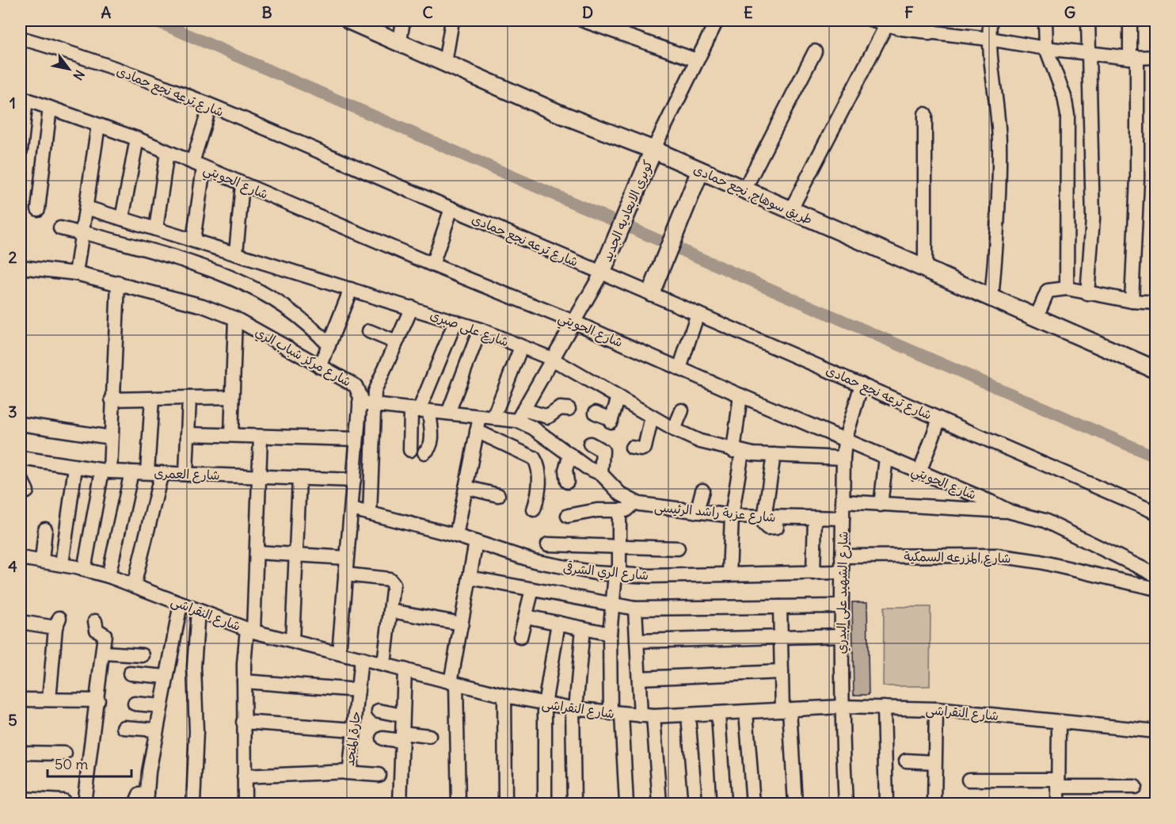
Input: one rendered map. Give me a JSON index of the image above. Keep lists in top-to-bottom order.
{
  "streets": {
    "main road": ["طريق سوهاج, نجع حمادى", "كوبرى الابعاديه الجديد"],
    "street": [
      "شارع ترعه نجع حمادى",
      "شارع الحويتي",
      "شارع على صبرى",
      "شارع مركز شباب الري",
      "شارع العمرى",
      "شارع عزبة راشد الرئيسى",
      "شارع المزرعه السمكية",
      "شارع الري الشرقى",
      "شارع الشهيد على البدري",
      "شارع النقراشى",
      "حارة المنجد"
    ]
  },
  "crossings": [
    ["شارع ترعه نجع حمادى", "كوبرى الابعاديه الجديد"],
    ["شارع ترعه نجع حمادى", "شارع الشهيد على البدري"],
    ["شارع الحويتي", "شارع الشهيد على البدري"],
    ["طريق سوهاج, نجع حمادى", "كوبرى الابعاديه الجديد"],
    ["شارع على صبرى", "شارع الشهيد على البدري"],
    ["شارع مركز شباب الري", "شارع العمرى"],
    ["شارع مركز شباب الري", "شارع عزبة راشد الرئيسى"],
    ["شارع مركز شباب الري", "شارع الري الشرقى"],
    ["شارع مركز شباب الري", "شارع النقراشى"],
    ["شارع عزبة راشد الرئيسى", "شارع الشهيد على البدري"],
    ["شارع المزرعه السمكية", "شارع الشهيد على البدري"],
    ["شارع الري الشرقى", "شارع الشهيد على البدري"],
    ["شارع الشهيد على البدري", "شارع النقراشى"],
    ["شارع النقراشى", "حارة المنجد"]
  ],
  "scale_bar": "50 m",
  "north": "bottom right",
  "grid": {
    "columns": [
      "A",
      "B",
      "C",
      "D",
      "E",
      "F",
      "G"
    ],
    "rows": [
      "1",
      "2",
      "3",
      "4",
      "5"
    ]
  }
}
